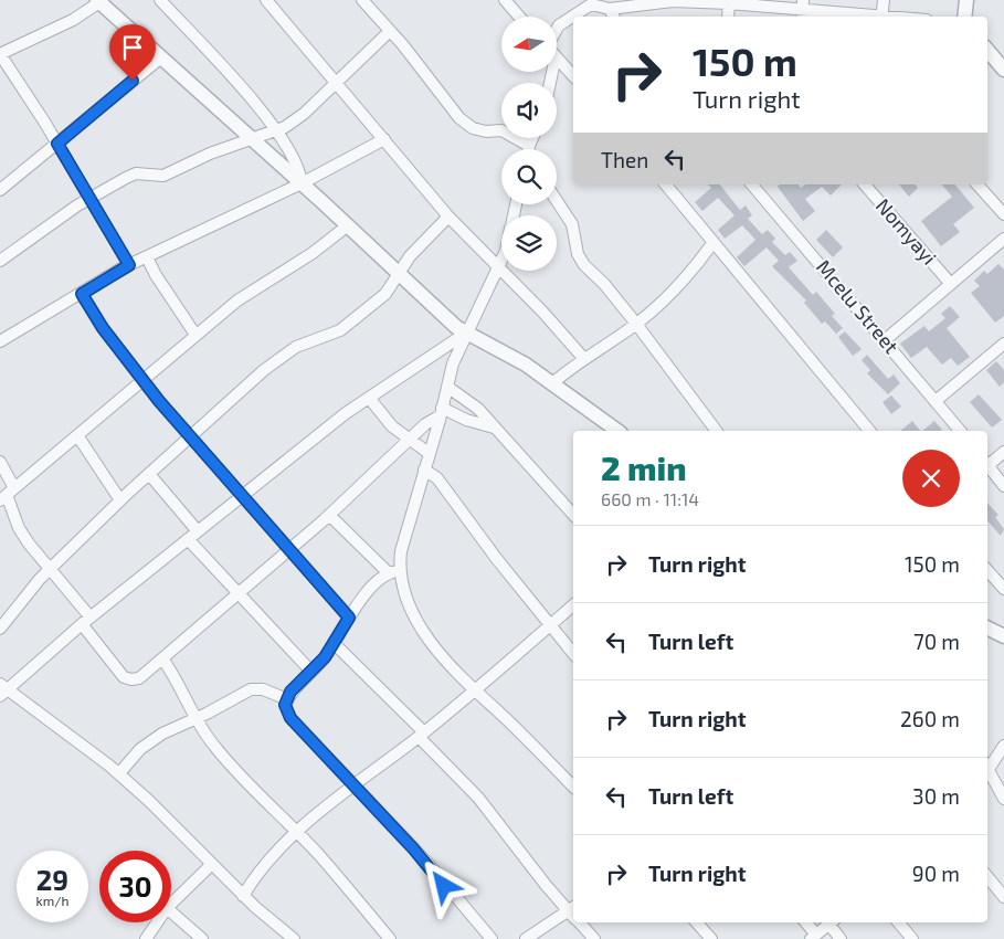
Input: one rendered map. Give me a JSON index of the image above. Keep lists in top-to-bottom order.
{
  "streets": {
    "street": ["Nomyayi", "Mcelu Street"]
  },
  "north": "left",
  "page": {
    "turn": ["150 m", "Turn right"],
    "then": "Then",
    "heading": ["2 min", "660 m · 11:14"],
    "list": [
      {
        "name": "Turn right",
        "value": "150 m"
      },
      {
        "name": "Turn left",
        "value": "70 m"
      },
      {
        "name": "Turn right",
        "value": "260 m"
      },
      {
        "name": "Turn left",
        "value": "30 m"
      },
      {
        "name": "Turn right",
        "value": "90 m"
      }
    ],
    "speed": "29 km/h",
    "limit": "30"
  }
}
